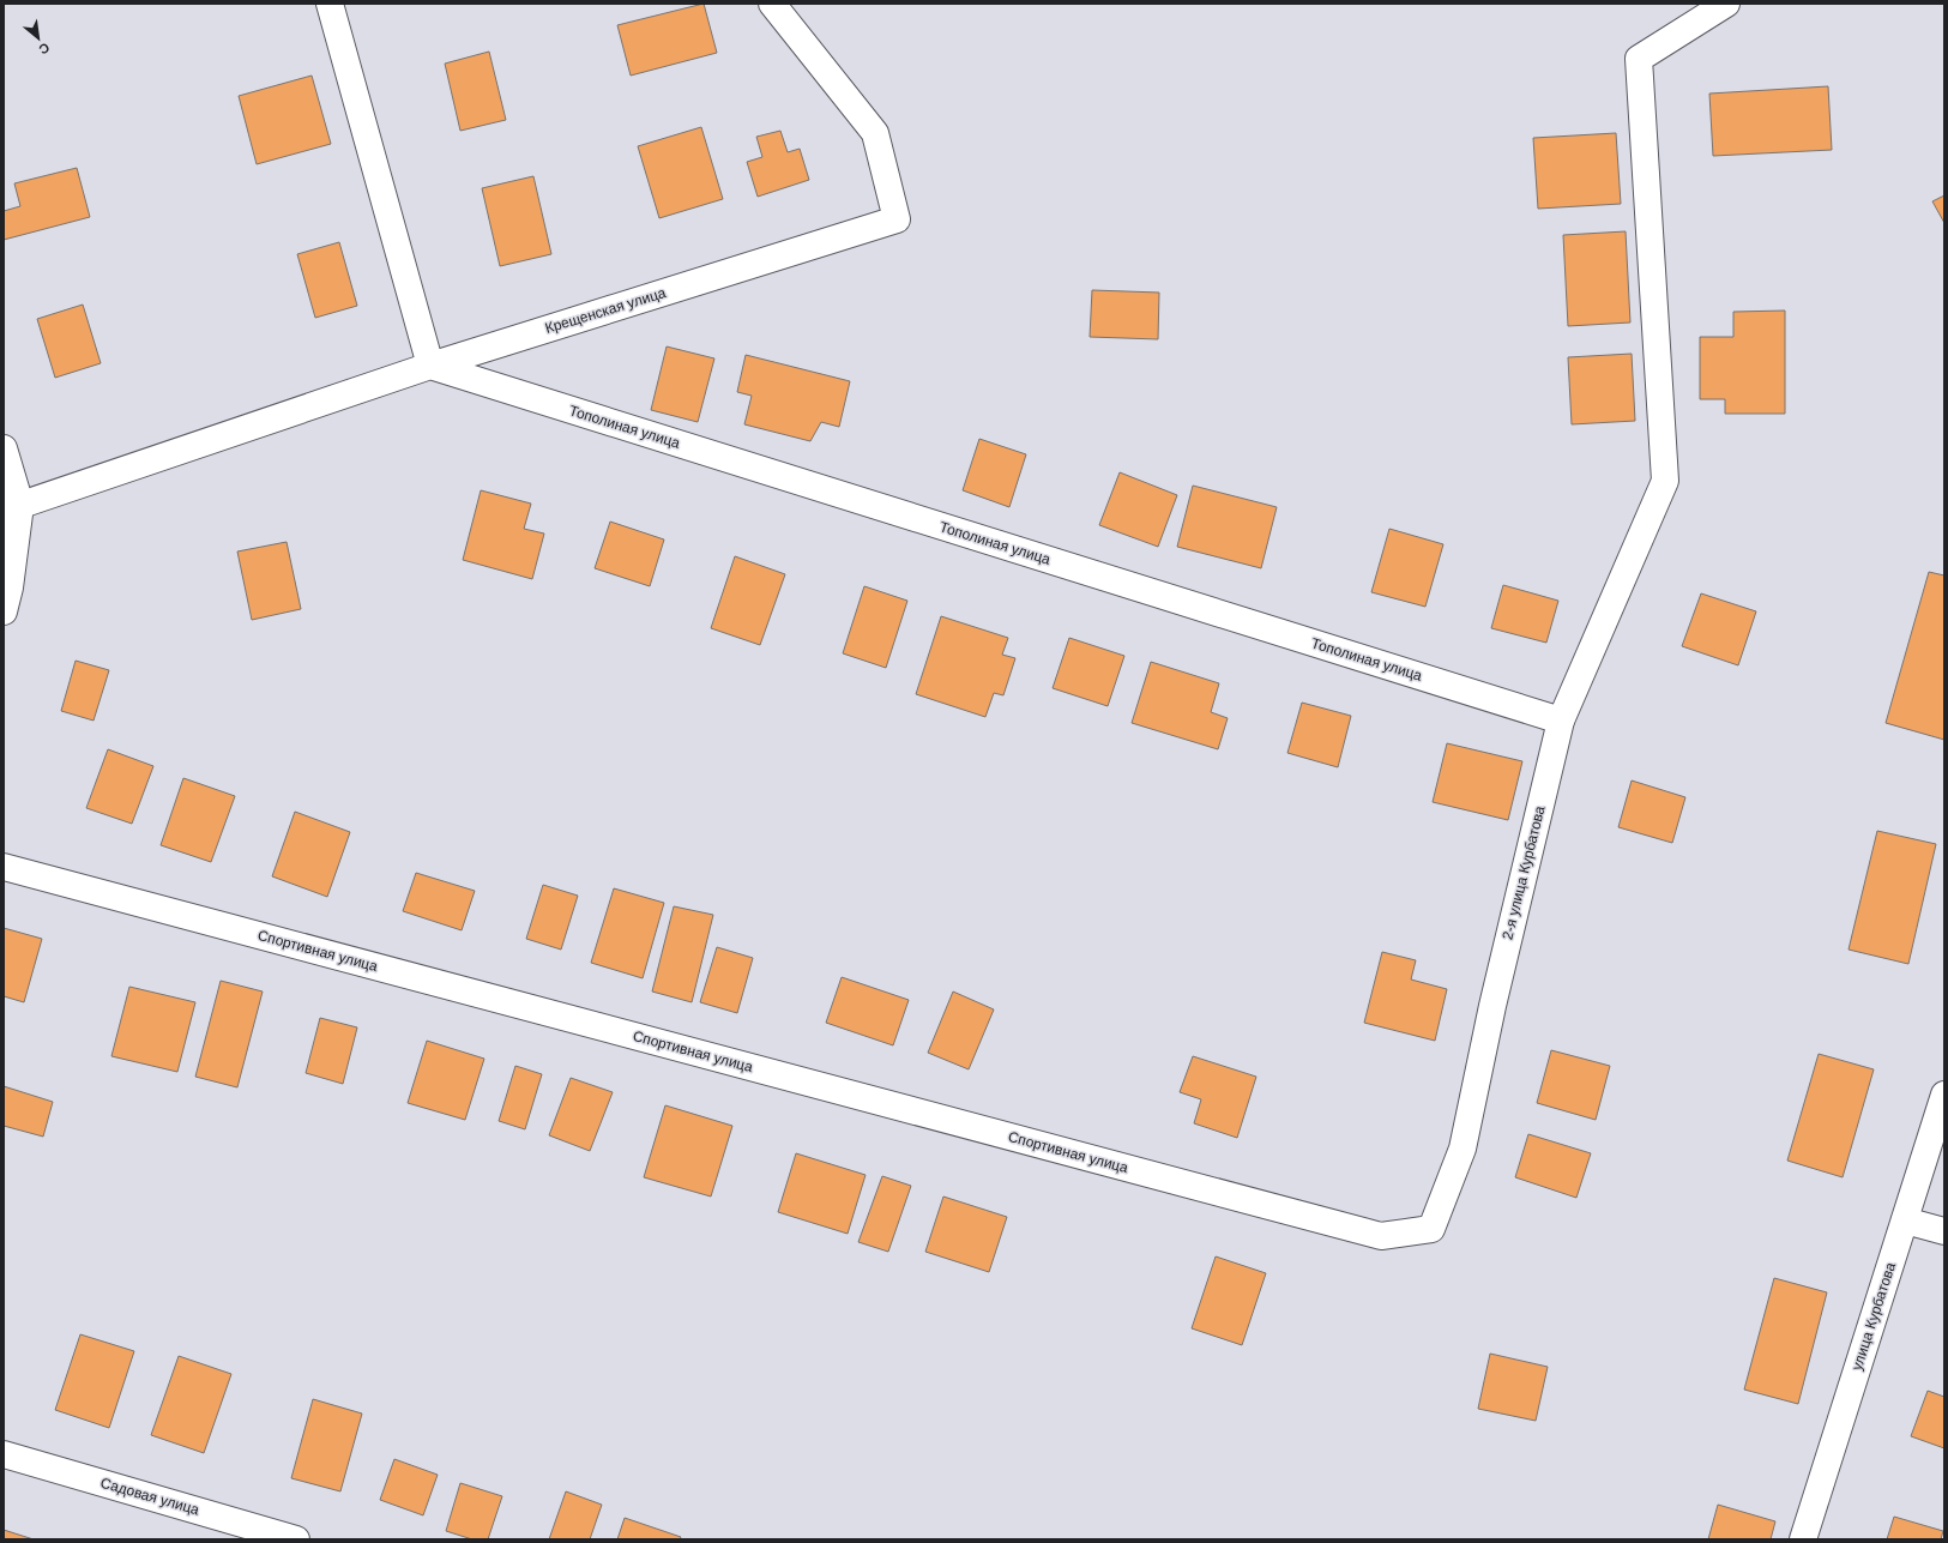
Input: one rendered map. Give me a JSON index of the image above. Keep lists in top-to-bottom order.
{
  "streets": {
    "street": [
      "Крещенская улица",
      "Тополиная улица",
      "2-я улица Курбатова",
      "Спортивная улица",
      "улица Курбатова",
      "Садовая улица"
    ]
  },
  "crossings": [
    ["Крещенская улица", "Тополиная улица"],
    ["Тополиная улица", "2-я улица Курбатова"],
    ["2-я улица Курбатова", "Спортивная улица"]
  ],
  "north": "bottom right"
}
